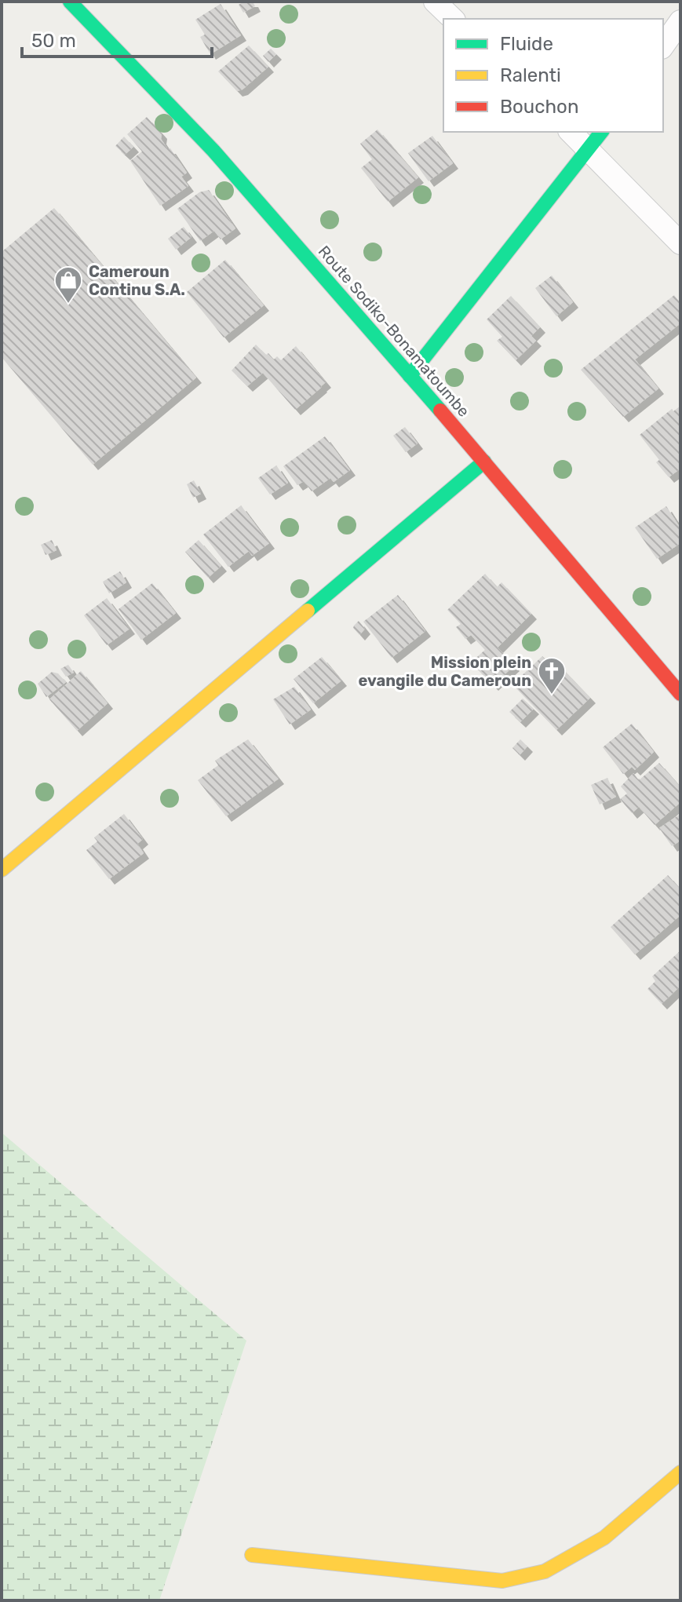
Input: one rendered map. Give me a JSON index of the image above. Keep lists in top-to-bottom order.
{
  "streets": {
    "street": ["Route Sodiko-Bonamatoumbe"]
  },
  "places": {
    "shop": ["Cameroun Continu S.A."],
    "church": ["Mission plein evangile du Cameroun"]
  },
  "legend": ["Fluide", "Ralenti", "Bouchon"],
  "scale_bar": "50 m"
}
